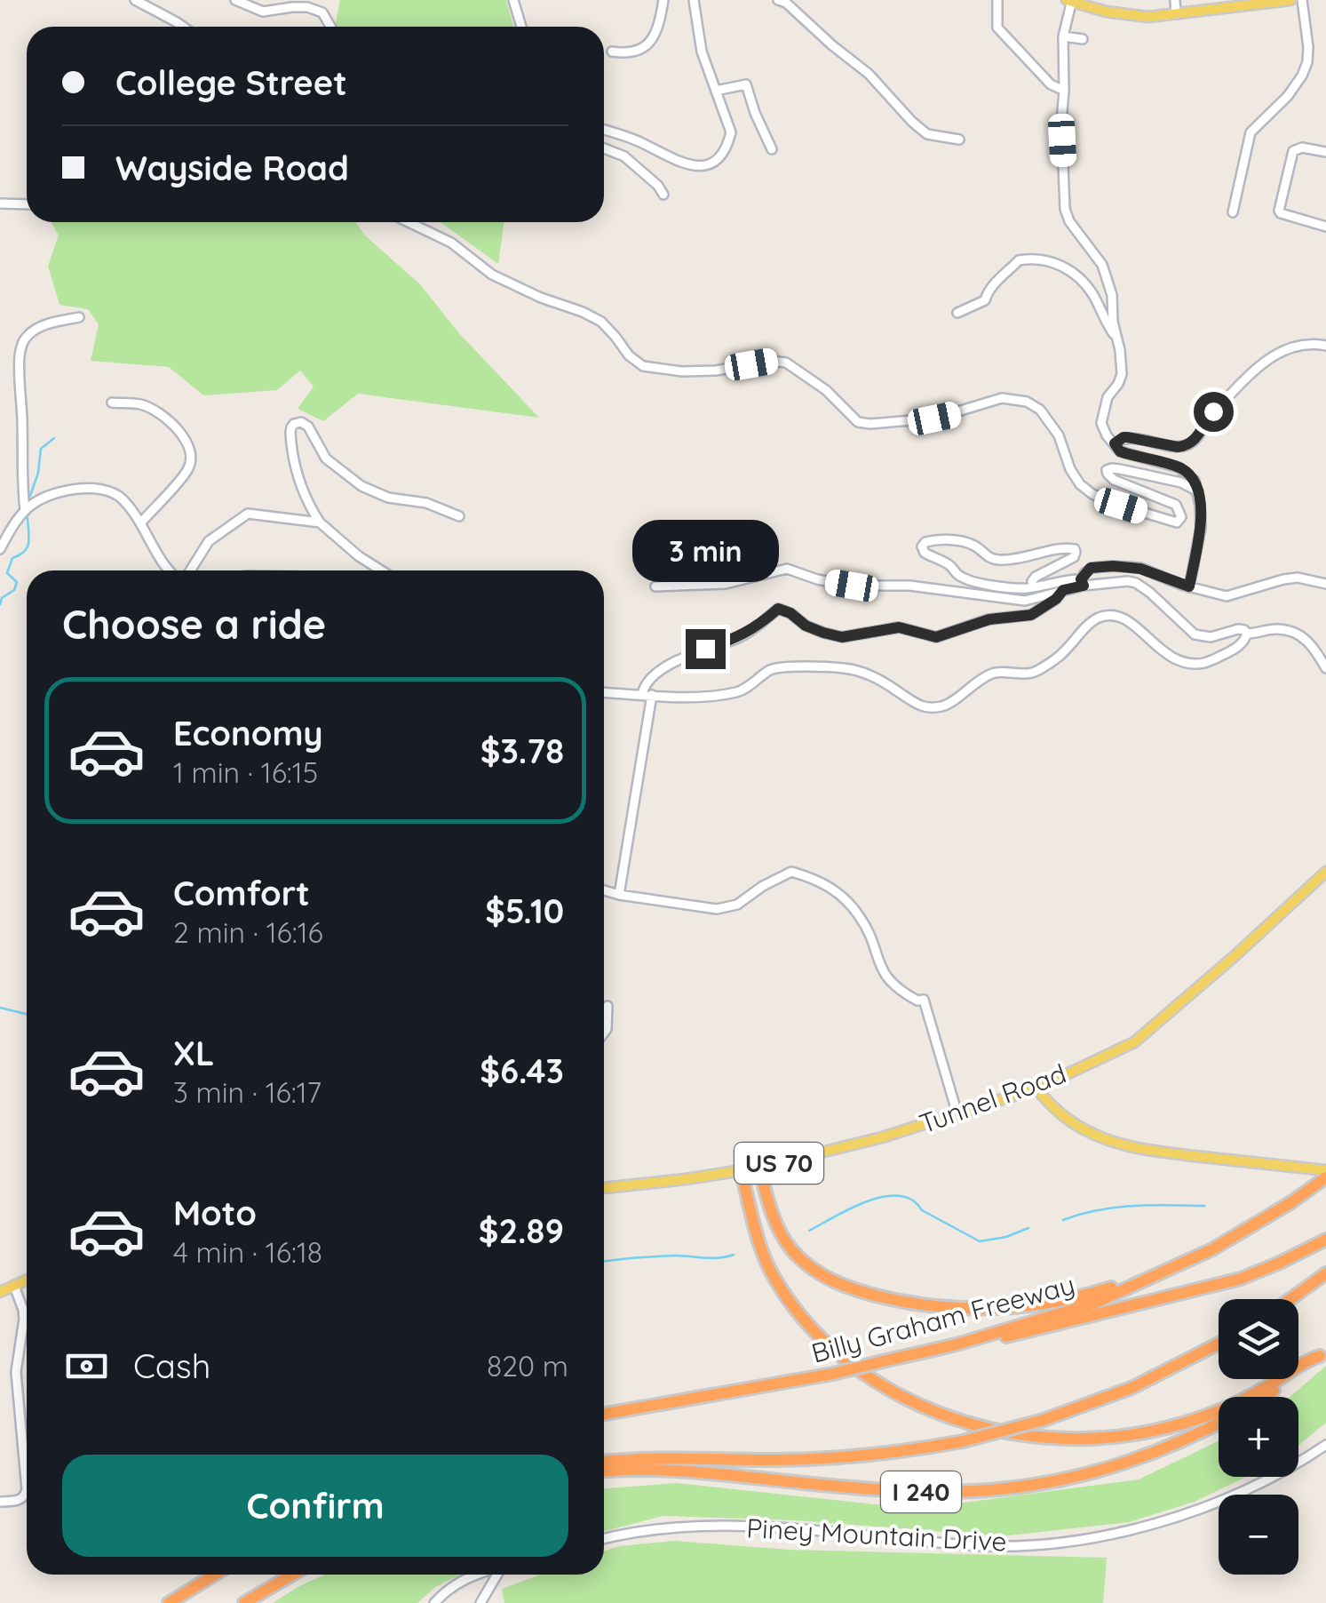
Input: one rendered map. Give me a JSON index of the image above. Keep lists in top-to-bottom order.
{
  "streets": {
    "highway": ["Billy Graham Freeway", "I 240"],
    "main road": ["Tunnel Road", "US 70"],
    "street": ["Piney Mountain Drive"]
  },
  "page": {
    "banner": ["College Street", "Wayside Road"],
    "bubble": "3 min",
    "heading": "Choose a ride",
    "list": [
      {
        "name": "Economy",
        "note": "1 min · 16:15",
        "value": "$3.78"
      },
      {
        "name": "Comfort",
        "note": "2 min · 16:16",
        "value": "$5.10"
      },
      {
        "name": "XL",
        "note": "3 min · 16:17",
        "value": "$6.43"
      },
      {
        "name": "Moto",
        "note": "4 min · 16:18",
        "value": "$2.89"
      }
    ],
    "map_buttons": ["+", "−"],
    "pay": ["Cash", "820 m"],
    "buttons": "Confirm"
  }
}
